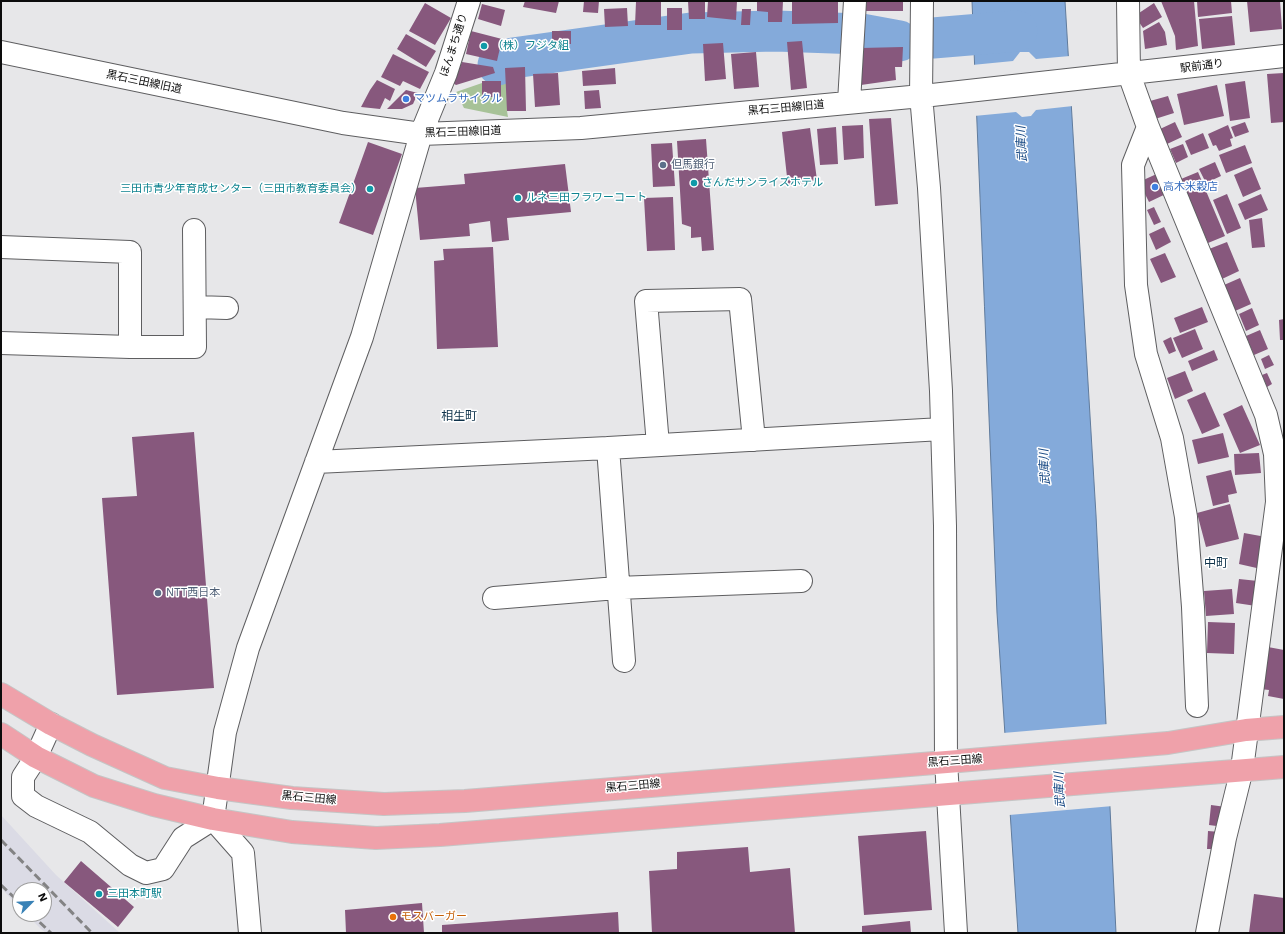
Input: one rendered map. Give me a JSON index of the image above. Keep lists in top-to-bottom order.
{
  "streets": {
    "main road": ["黒石三田線"],
    "street": ["ほんまち通り", "駅前通り", "黒石三田線旧道"]
  },
  "crossings": [
    ["ほんまち通り", "黒石三田線旧道"],
    ["ほんまち通り", "黒石三田線"],
    ["駅前通り", "黒石三田線旧道"]
  ],
  "districts": ["相生町", "中町"],
  "water": ["武庫川"],
  "places": [
    "（株）フジタ組",
    "マツムラサイクル",
    "但馬銀行",
    "さんだサンライズホテル",
    "高木米穀店",
    "三田市青少年育成センター（三田市教育委員会）",
    "ルネ三田フラワーコート",
    "NTT西日本",
    "三田本町駅",
    "モスバーガー"
  ],
  "north": "top right"
}
